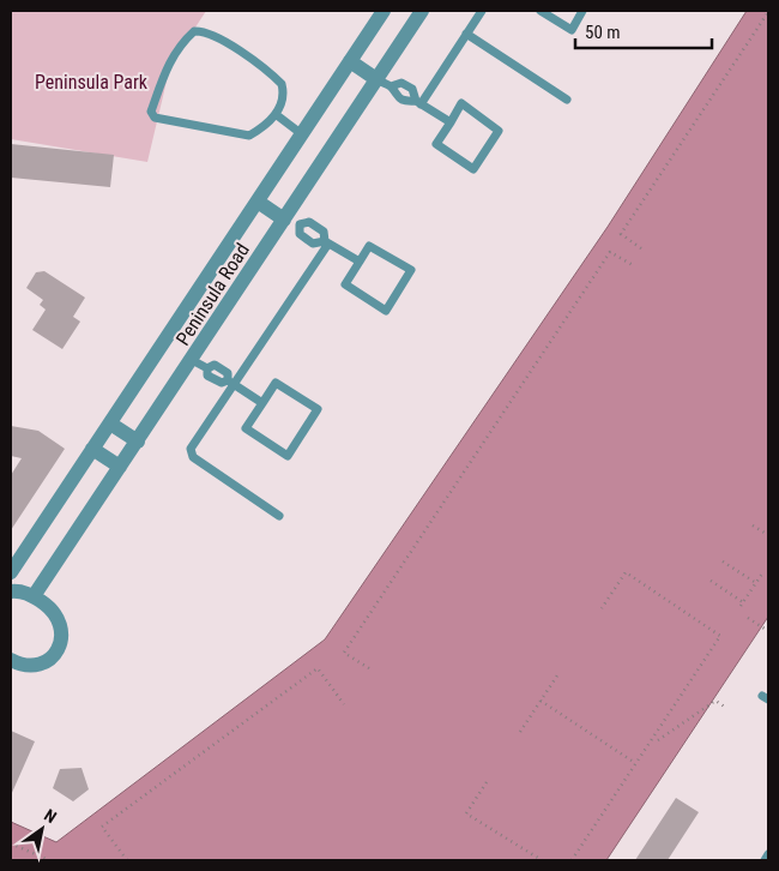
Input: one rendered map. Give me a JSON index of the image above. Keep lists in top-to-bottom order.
{
  "streets": {
    "street": ["Peninsula Road"]
  },
  "parks": ["Peninsula Park"],
  "scale_bar": "50 m",
  "north": "top right"
}
